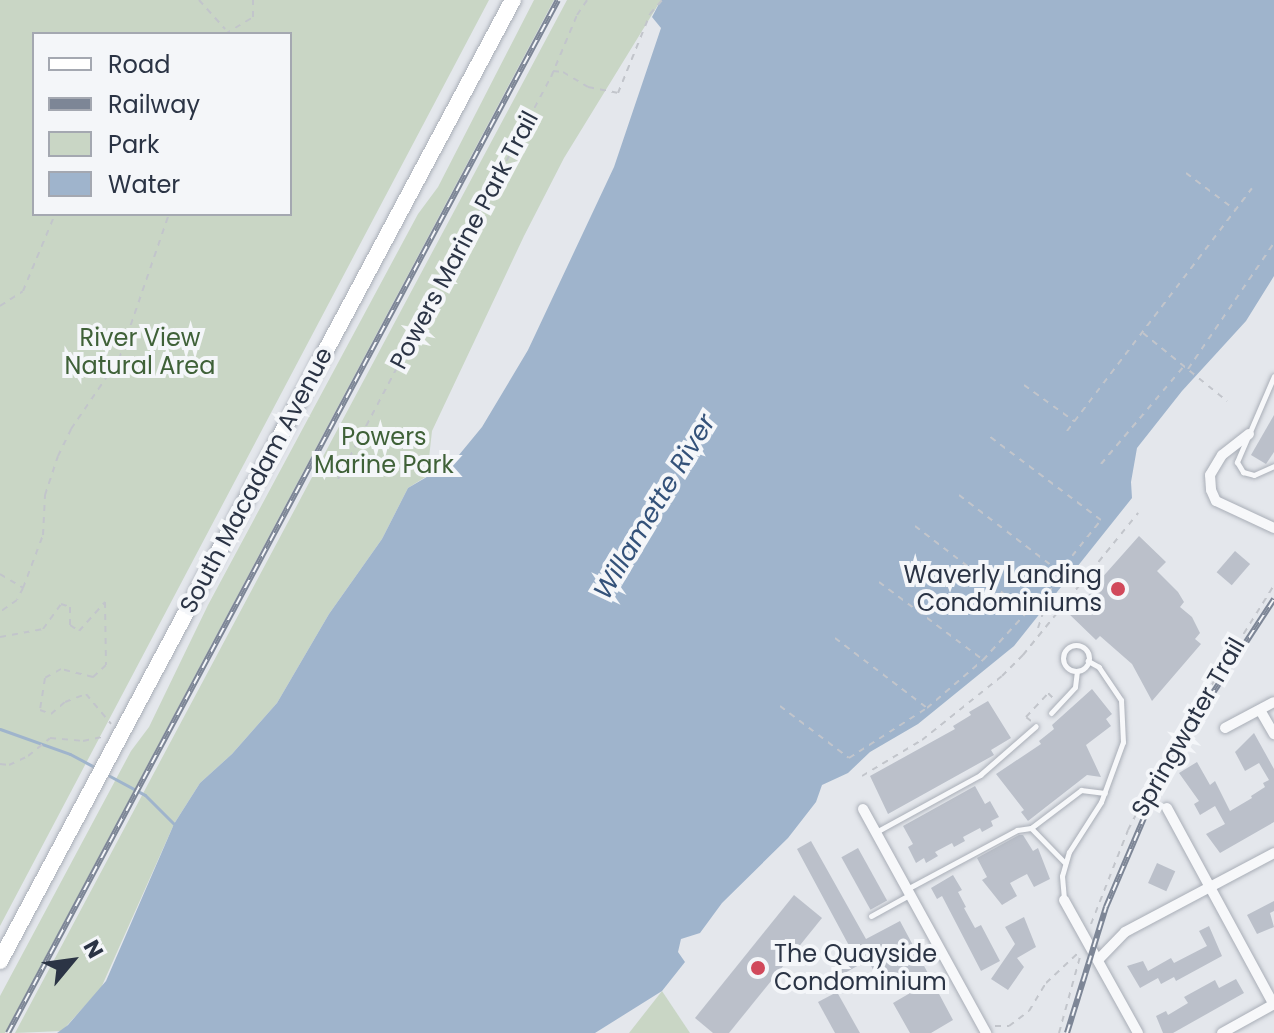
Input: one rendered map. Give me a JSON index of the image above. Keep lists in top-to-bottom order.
{
  "streets": {
    "main road": ["South Macadam Avenue"],
    "path": ["Powers Marine Park Trail", "Springwater Trail"]
  },
  "water": ["Willamette River"],
  "parks": ["River View Natural Area", "Powers Marine Park"],
  "places": ["Waverly Landing Condominiums", "The Quayside Condominium"],
  "legend": [
    "Road",
    "Railway",
    "Park",
    "Water"
  ],
  "north": "top right"
}
